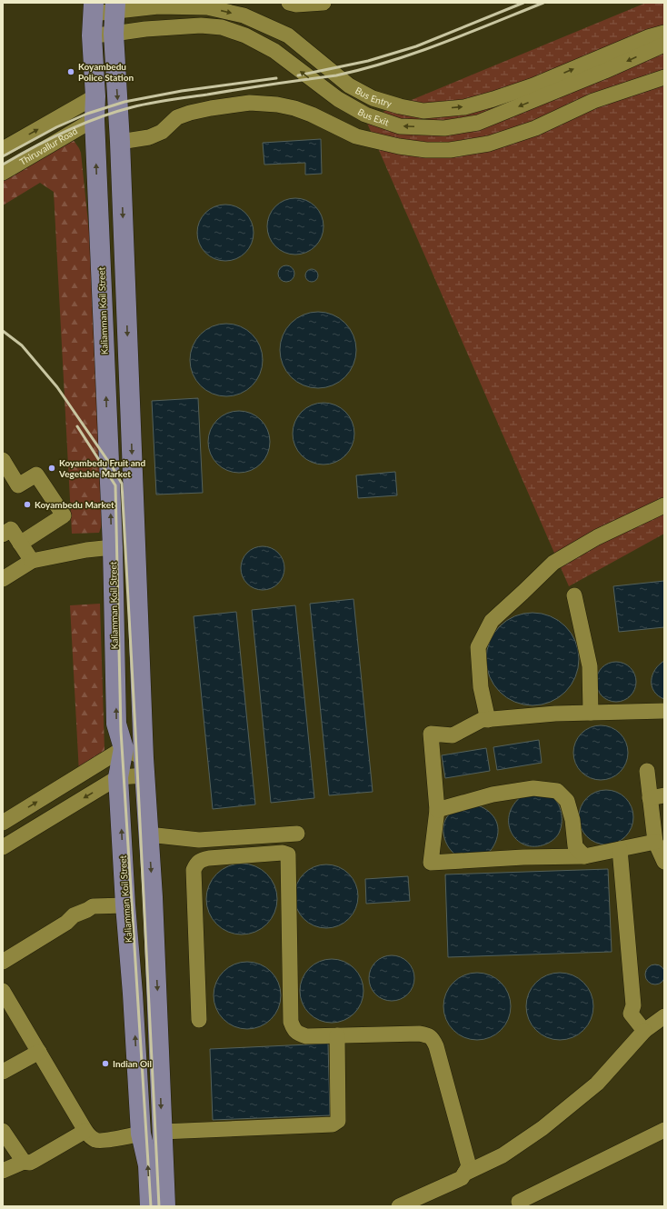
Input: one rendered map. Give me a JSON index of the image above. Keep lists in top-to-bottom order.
{
  "streets": {
    "main road": ["Kaliamman Koil Street"],
    "street": ["Bus Entry", "Bus Exit", "Thiruvallur Road"]
  },
  "crossings": [
    ["Bus Entry", "Kaliamman Koil Street"],
    ["Bus Exit", "Kaliamman Koil Street"],
    ["Thiruvallur Road", "Kaliamman Koil Street"]
  ],
  "places": [
    "Koyambedu Police Station",
    "Koyambedu Fruit and Vegetable Market",
    "Koyambedu Market",
    "Indian Oil"
  ]
}
